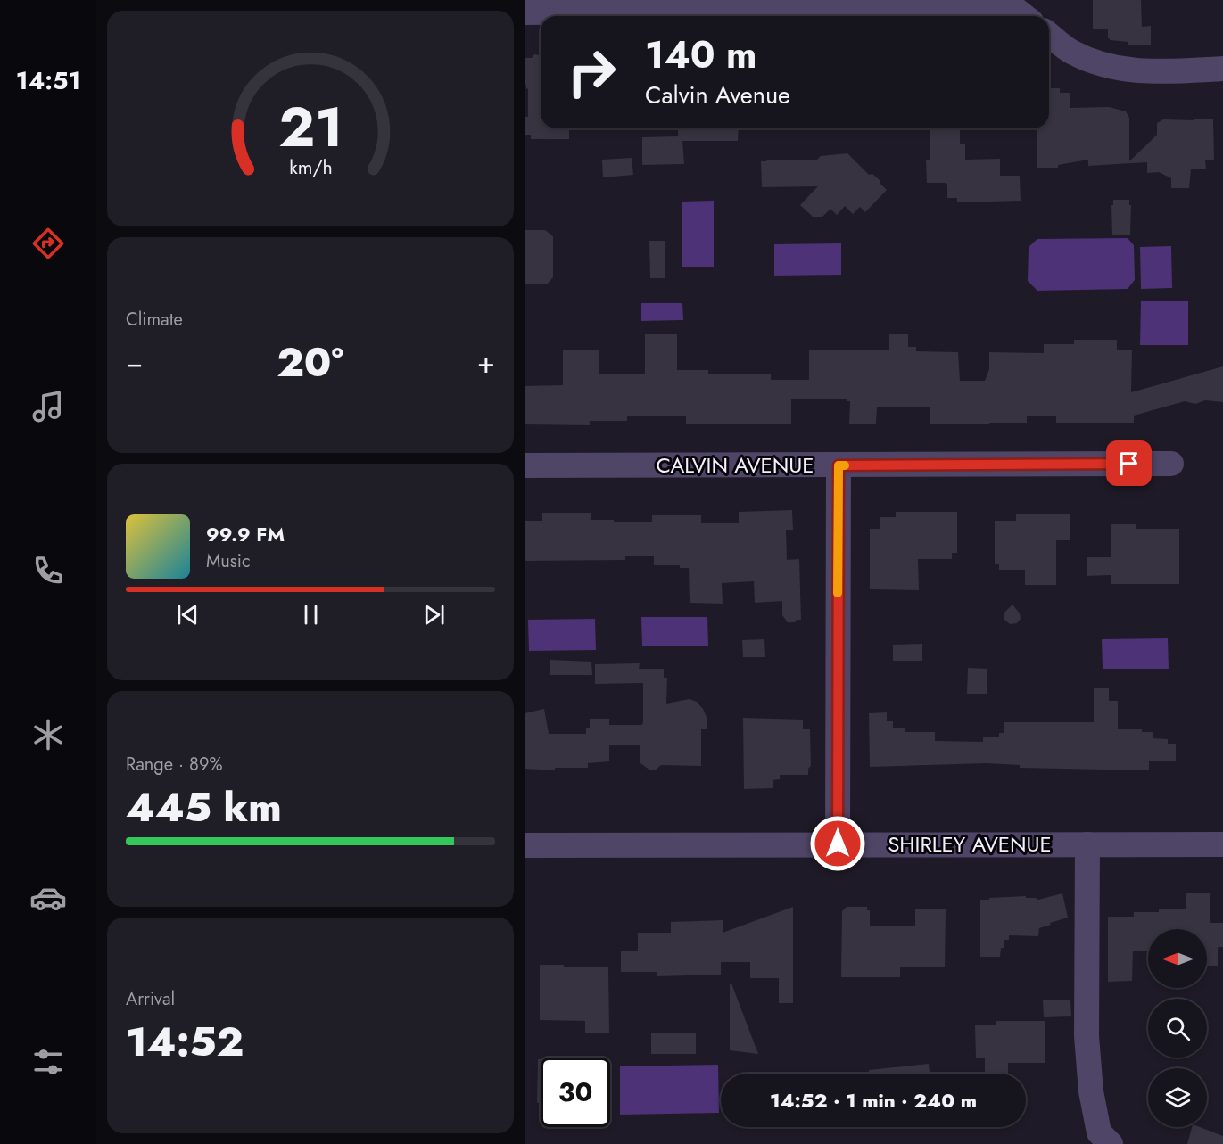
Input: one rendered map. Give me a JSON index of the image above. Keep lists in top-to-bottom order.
{
  "streets": {
    "street": ["CALVIN AVENUE", "SHIRLEY AVENUE"]
  },
  "north": "left",
  "page": {
    "tabs": "14:51",
    "turn": ["140 m", "Calvin Avenue"],
    "tile": [
      "Climate",
      ["Range · 89%", "445 km"],
      ["Arrival", "14:52"]
    ],
    "heat": ["−", "20°", "+"],
    "song": ["99.9 FM", "Music"],
    "limit": "30",
    "trip": "14:52 · 1 min · 240 m",
    "gauge": ["21", "km/h"]
  }
}
